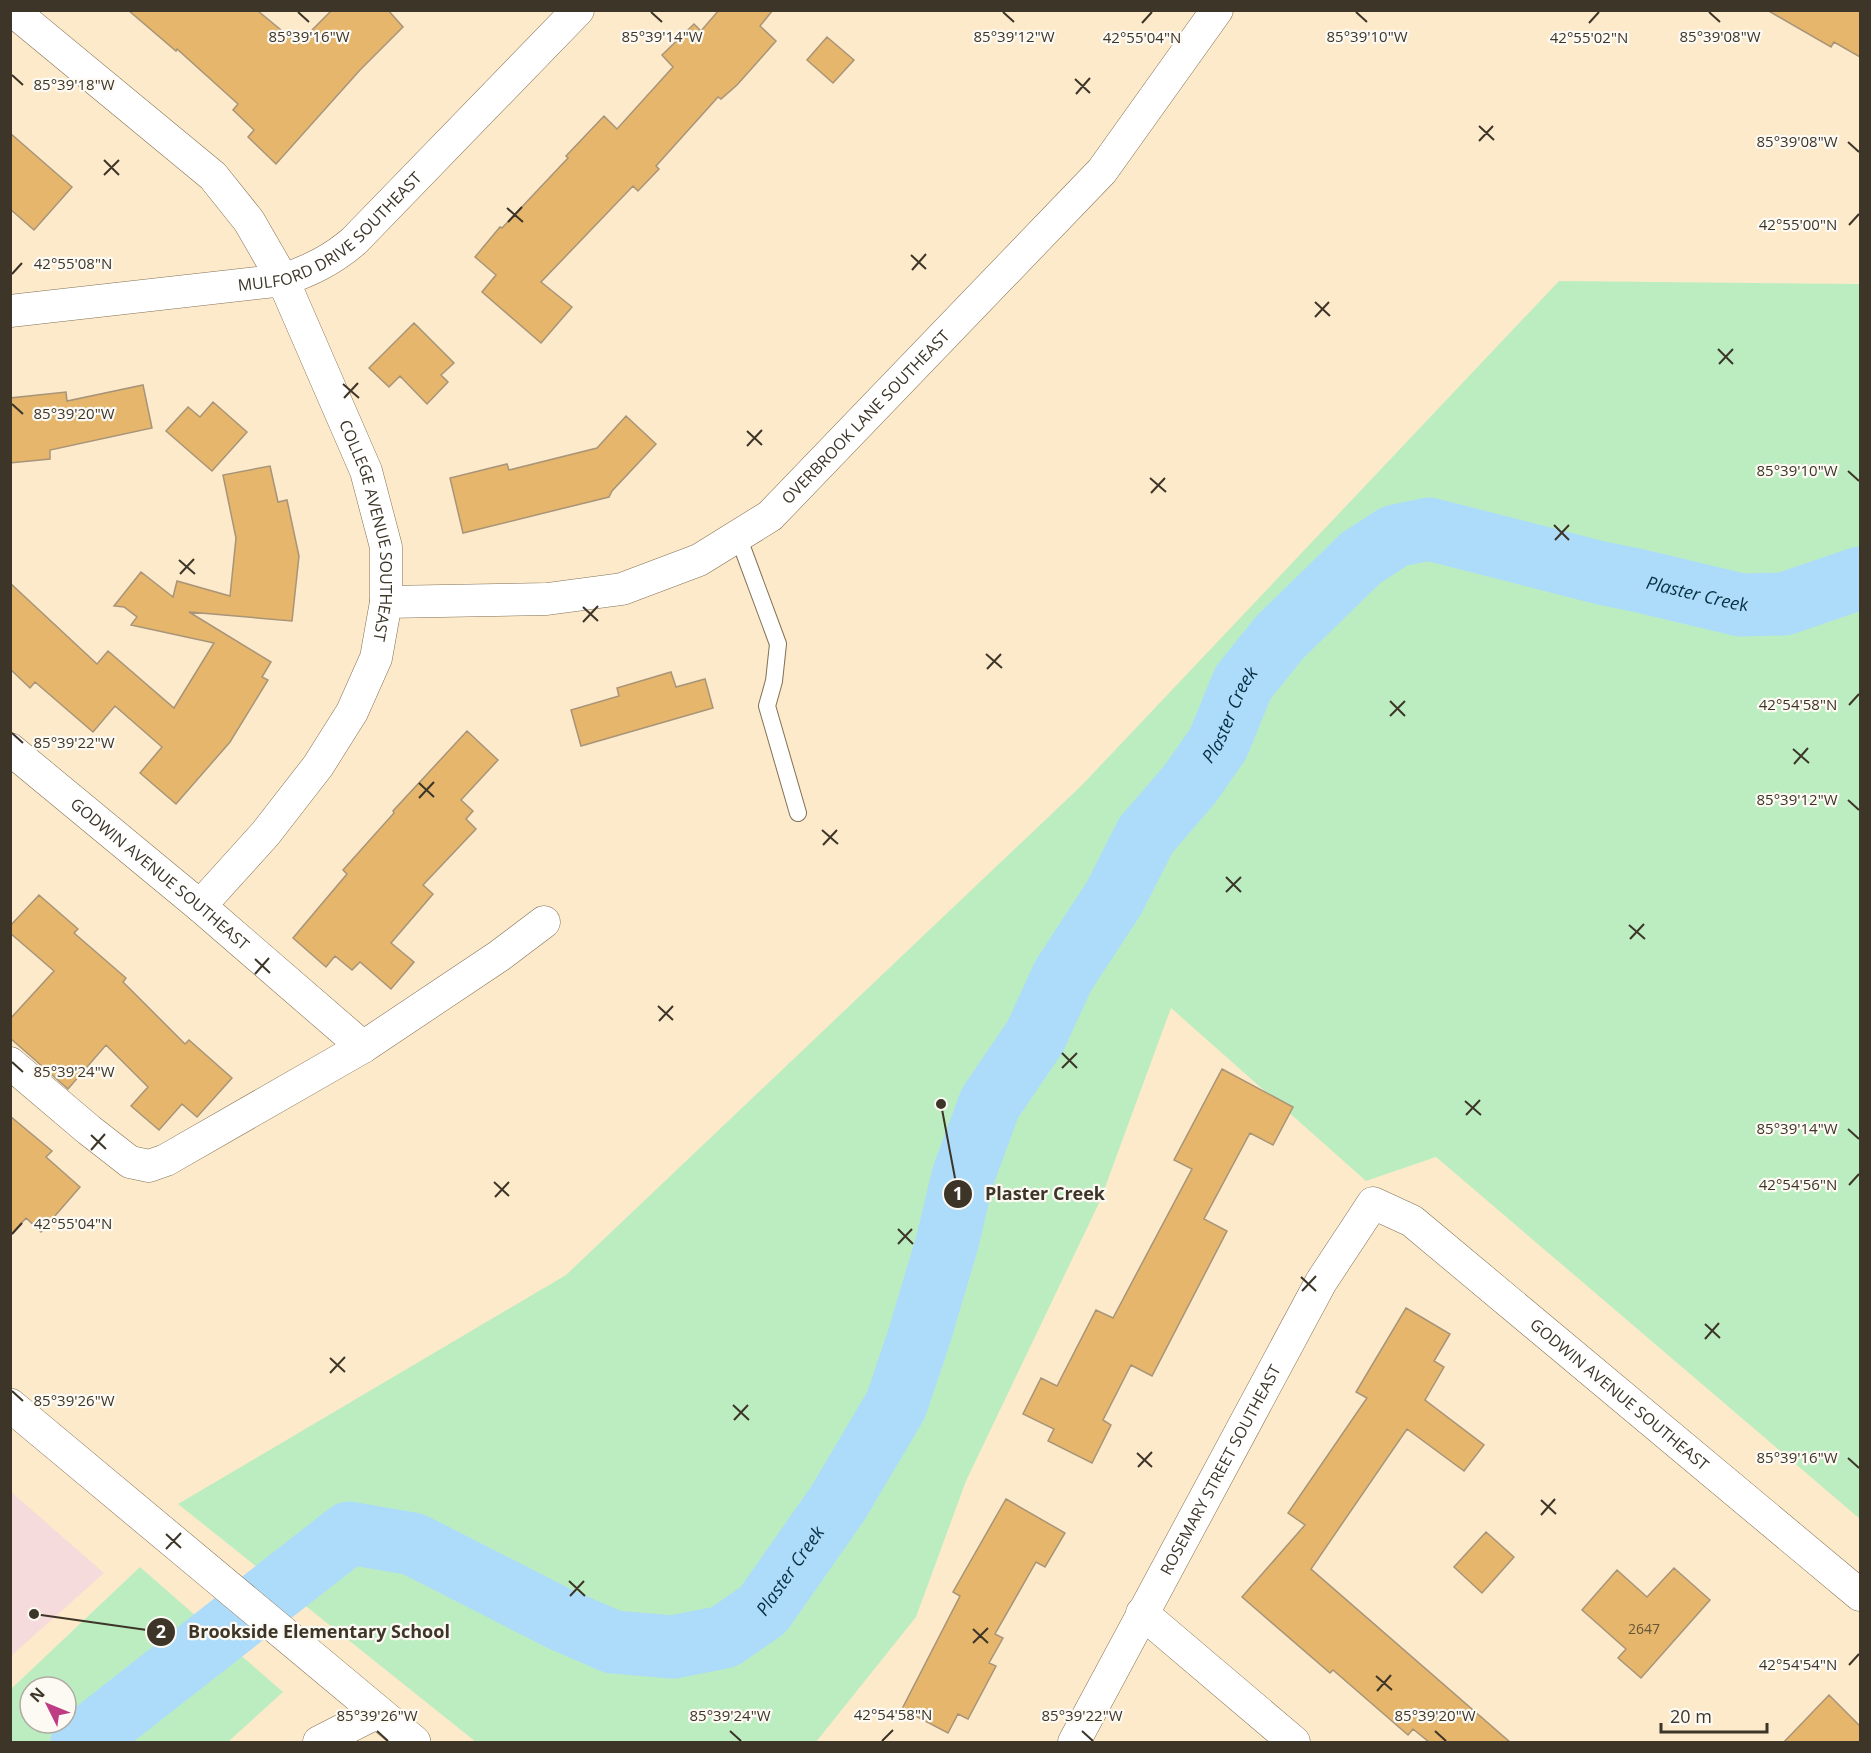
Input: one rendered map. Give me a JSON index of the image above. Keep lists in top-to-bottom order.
{
  "streets": {
    "street": [
      "MULFORD DRIVE SOUTHEAST",
      "OVERBROOK LANE SOUTHEAST",
      "COLLEGE AVENUE SOUTHEAST",
      "GODWIN AVENUE SOUTHEAST",
      "ROSEMARY STREET SOUTHEAST"
    ]
  },
  "crossings": [
    ["MULFORD DRIVE SOUTHEAST", "COLLEGE AVENUE SOUTHEAST"],
    ["OVERBROOK LANE SOUTHEAST", "COLLEGE AVENUE SOUTHEAST"],
    ["COLLEGE AVENUE SOUTHEAST", "GODWIN AVENUE SOUTHEAST"],
    ["GODWIN AVENUE SOUTHEAST", "ROSEMARY STREET SOUTHEAST"]
  ],
  "water": ["Plaster Creek"],
  "places": ["Plaster Creek", "Brookside Elementary School"],
  "house_numbers": ["2647"],
  "scale_bar": "20 m",
  "north": "top left",
  "coordinates": [
    "85°39'08\"W",
    "85°39'16\"W",
    "85°39'14\"W",
    "85°39'12\"W",
    "85°39'10\"W",
    "42°55'04\"N",
    "42°55'02\"N",
    "85°39'18\"W",
    "42°55'00\"N",
    "42°55'08\"N",
    "85°39'20\"W",
    "42°54'58\"N",
    "85°39'22\"W",
    "85°39'24\"W",
    "42°54'56\"N",
    "85°39'26\"W",
    "42°54'54\"N"
  ]
}
